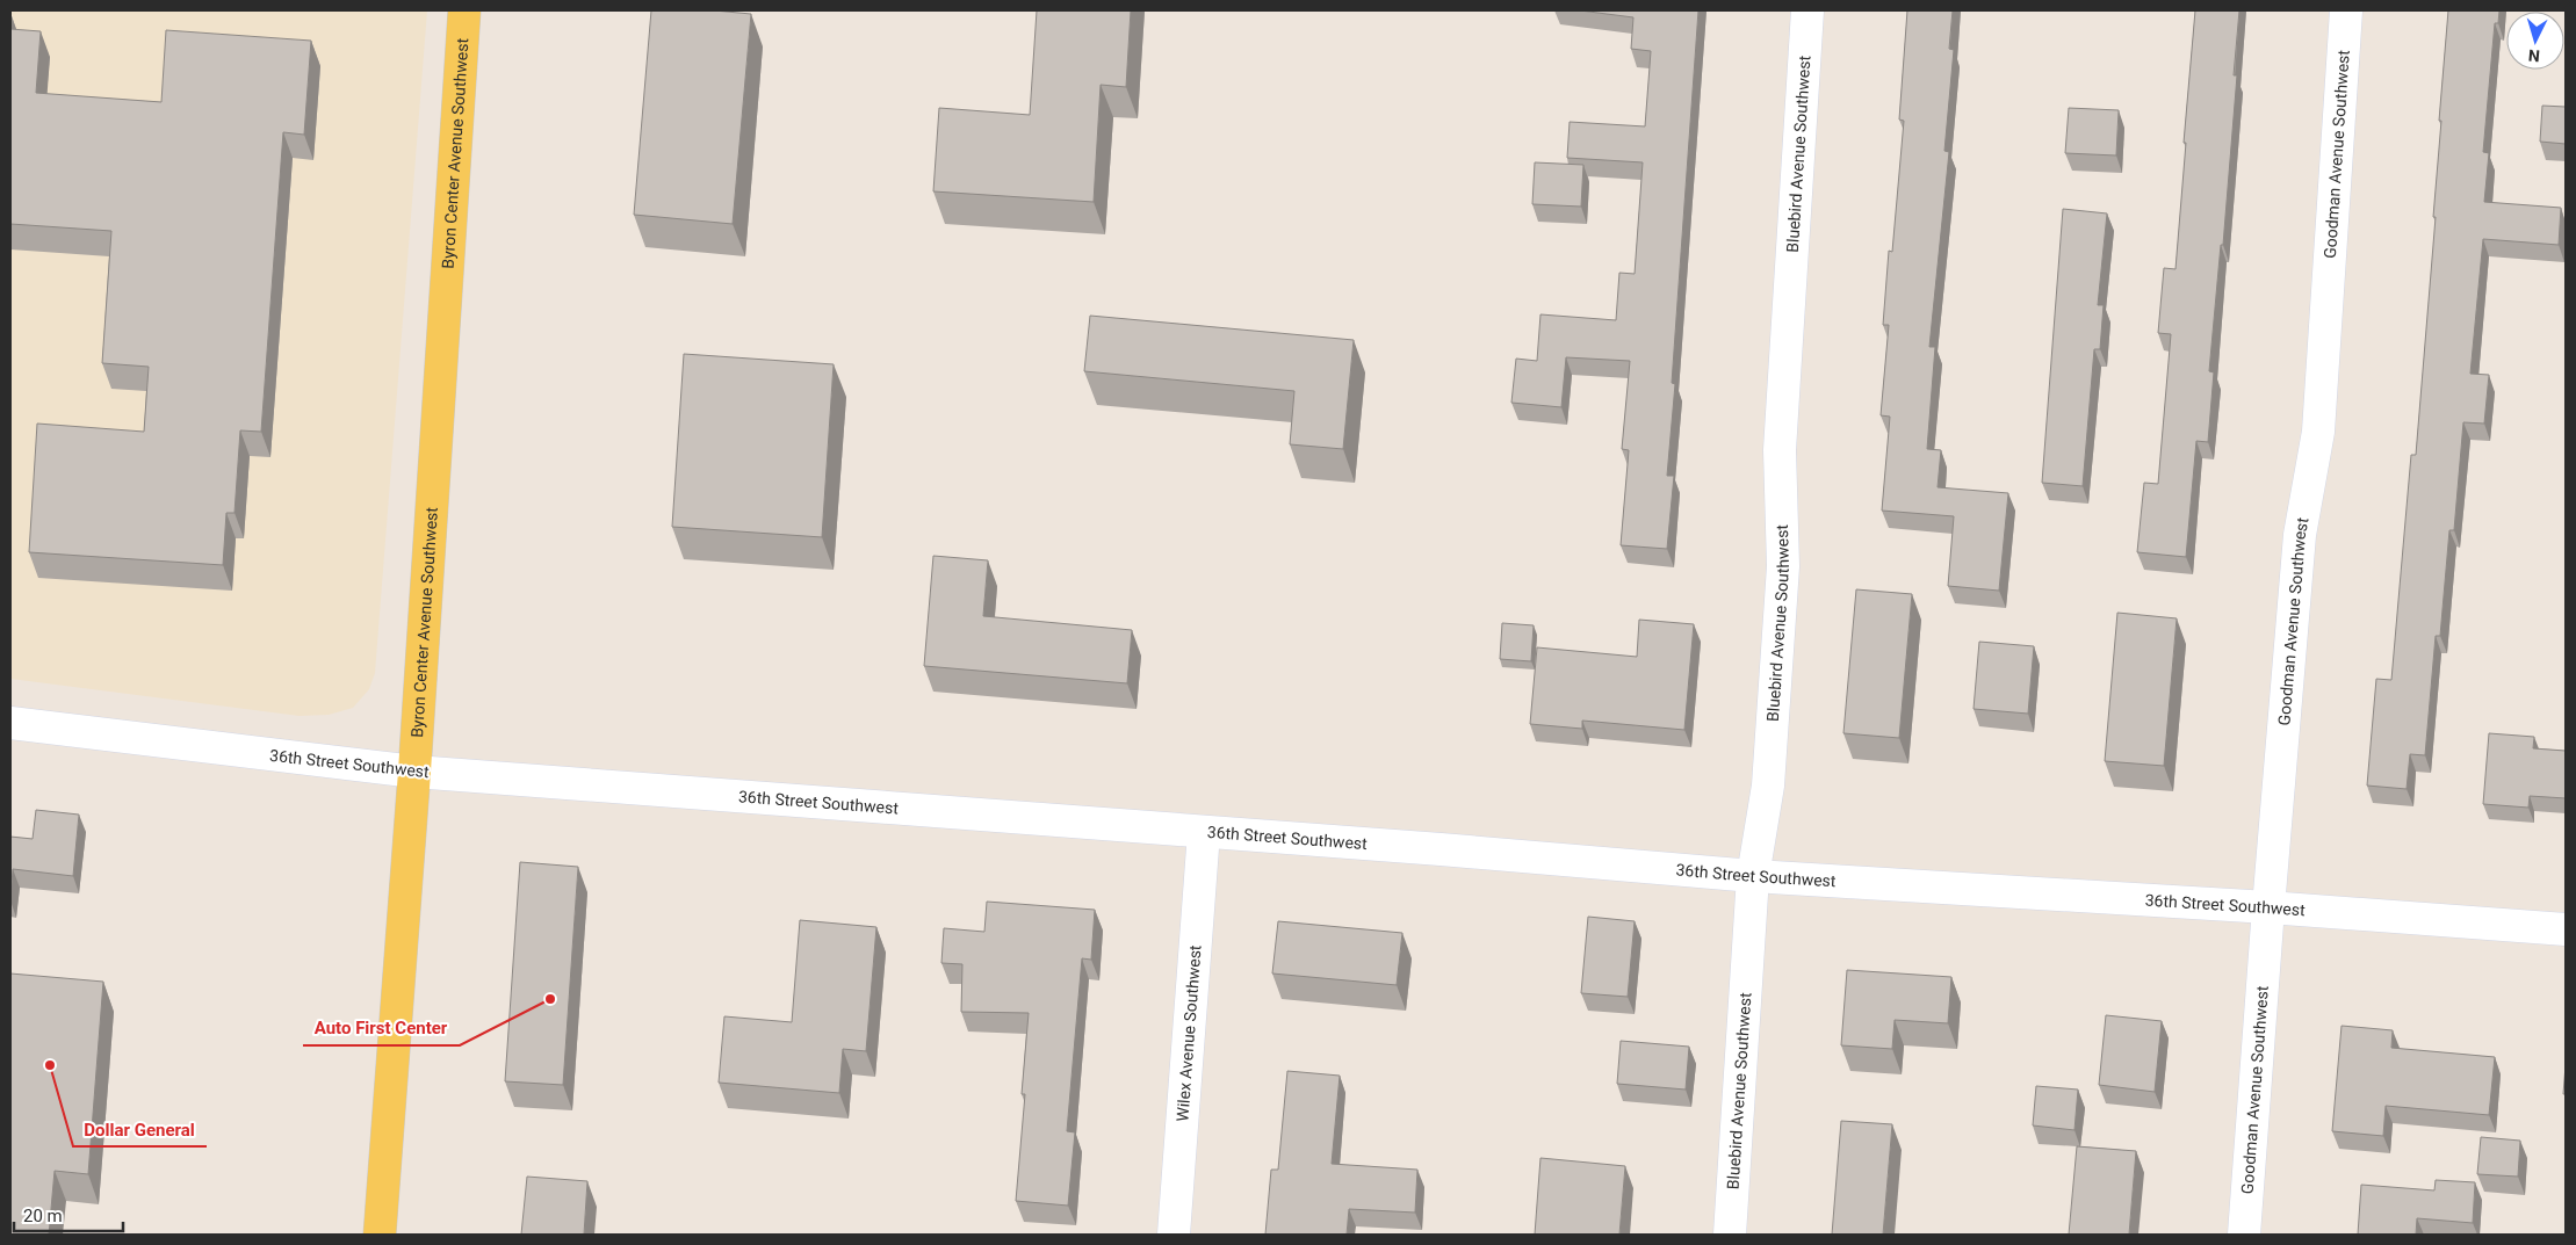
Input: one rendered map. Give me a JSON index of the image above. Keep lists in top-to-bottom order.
{
  "streets": {
    "main road": ["Byron Center Avenue Southwest"],
    "street": [
      "Bluebird Avenue Southwest",
      "Goodman Avenue Southwest",
      "36th Street Southwest",
      "Wilex Avenue Southwest"
    ]
  },
  "crossings": [
    ["Byron Center Avenue Southwest", "36th Street Southwest"],
    ["Bluebird Avenue Southwest", "36th Street Southwest"],
    ["Goodman Avenue Southwest", "36th Street Southwest"],
    ["36th Street Southwest", "Wilex Avenue Southwest"]
  ],
  "places": ["Auto First Center", "Dollar General"],
  "scale_bar": "20 m",
  "north": "bottom"
}
